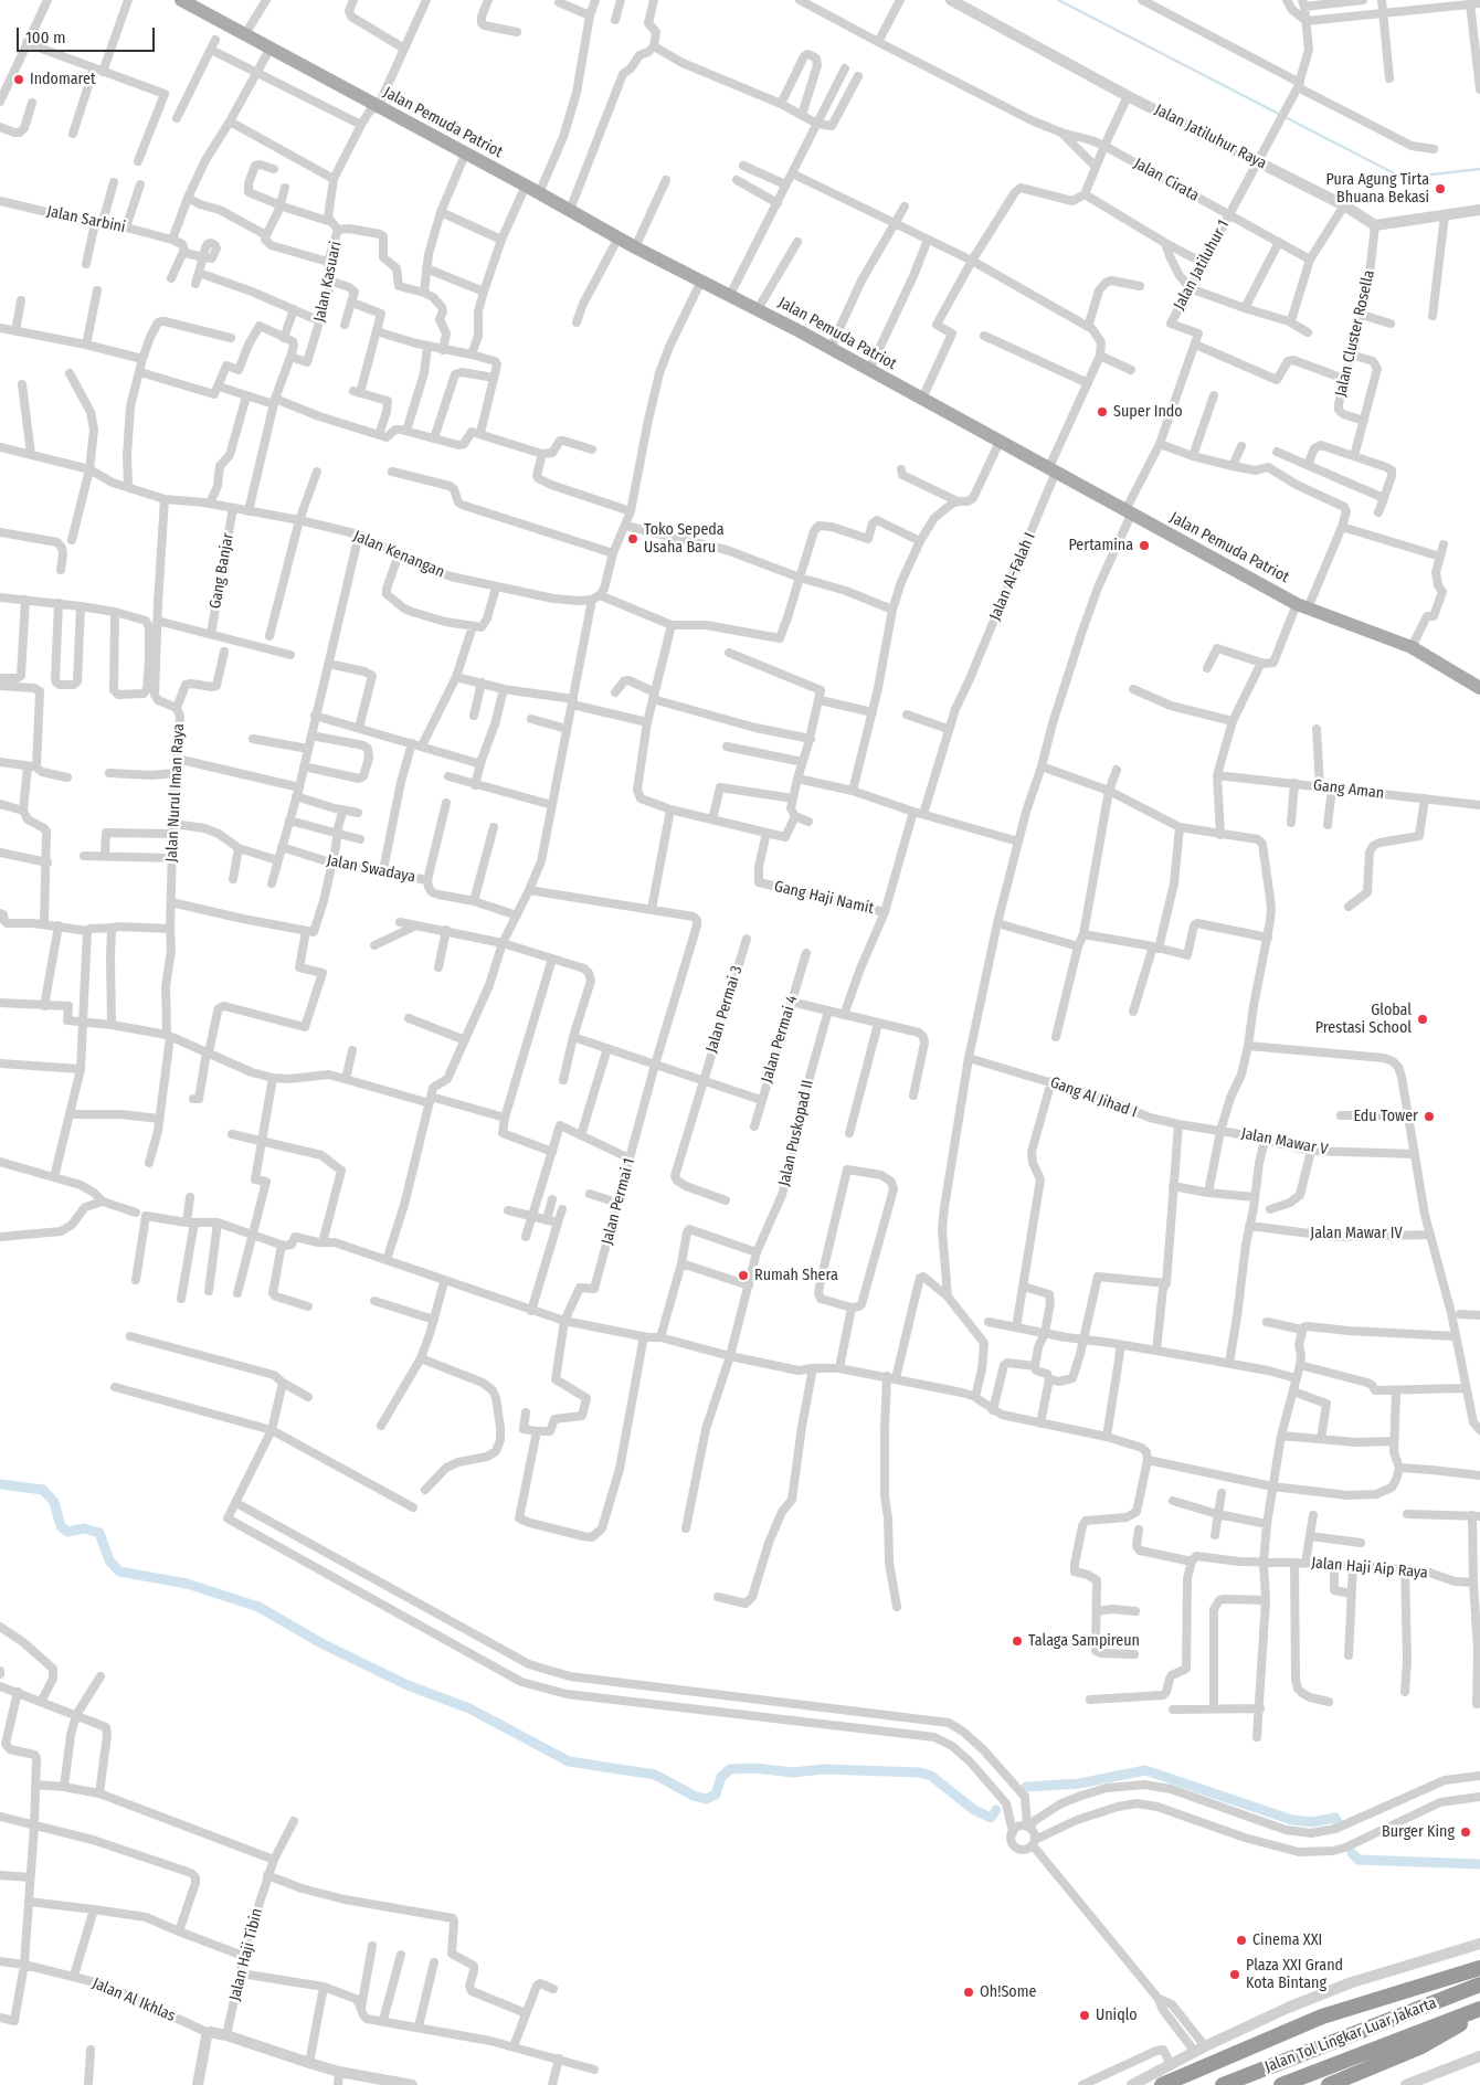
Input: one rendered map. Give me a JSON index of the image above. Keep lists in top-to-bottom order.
{
  "streets": {
    "highway": ["Jalan Tol Lingkar Luar Jakarta"],
    "main road": ["Jalan Pemuda Patriot"],
    "street": [
      "Jalan Jatiluhur Raya",
      "Jalan Cirata",
      "Jalan Sarbini",
      "Jalan Jatiluhur 1",
      "Jalan Kasuari",
      "Jalan Cluster Rosella",
      "Jalan Kenangan",
      "Gang Banjar",
      "Jalan Al-Falah I",
      "Gang Aman",
      "Jalan Nurul Iman Raya",
      "Jalan Swadaya",
      "Gang Haji Namit",
      "Jalan Permai 3",
      "Jalan Permai 4",
      "Gang Al Jihad I",
      "Jalan Puskopad II",
      "Jalan Mawar V",
      "Jalan Permai 1",
      "Jalan Mawar IV",
      "Jalan Haji Aip Raya",
      "Jalan Haji Tibin",
      "Jalan Al Ikhlas"
    ]
  },
  "crossings": [
    ["Jalan Pemuda Patriot", "Jalan Jatiluhur 1"],
    ["Jalan Pemuda Patriot", "Jalan Kasuari"],
    ["Jalan Pemuda Patriot", "Jalan Al-Falah I"],
    ["Jalan Jatiluhur Raya", "Jalan Jatiluhur 1"],
    ["Jalan Jatiluhur Raya", "Jalan Cluster Rosella"],
    ["Jalan Cirata", "Jalan Jatiluhur 1"],
    ["Jalan Jatiluhur 1", "Gang Al Jihad I"],
    ["Jalan Kenangan", "Gang Banjar"],
    ["Jalan Kenangan", "Jalan Nurul Iman Raya"],
    ["Gang Al Jihad I", "Jalan Mawar V"]
  ],
  "places": [
    "Indomaret",
    "Pura Agung Tirta Bhuana Bekasi",
    "Super Indo",
    "Toko Sepeda Usaha Baru",
    "Pertamina",
    "Global Prestasi School",
    "Edu Tower",
    "Rumah Shera",
    "Talaga Sampireun",
    "Burger King",
    "Cinema XXI",
    "Plaza XXI Grand Kota Bintang",
    "Oh!Some",
    "Uniqlo"
  ],
  "scale_bar": "100 m"
}
